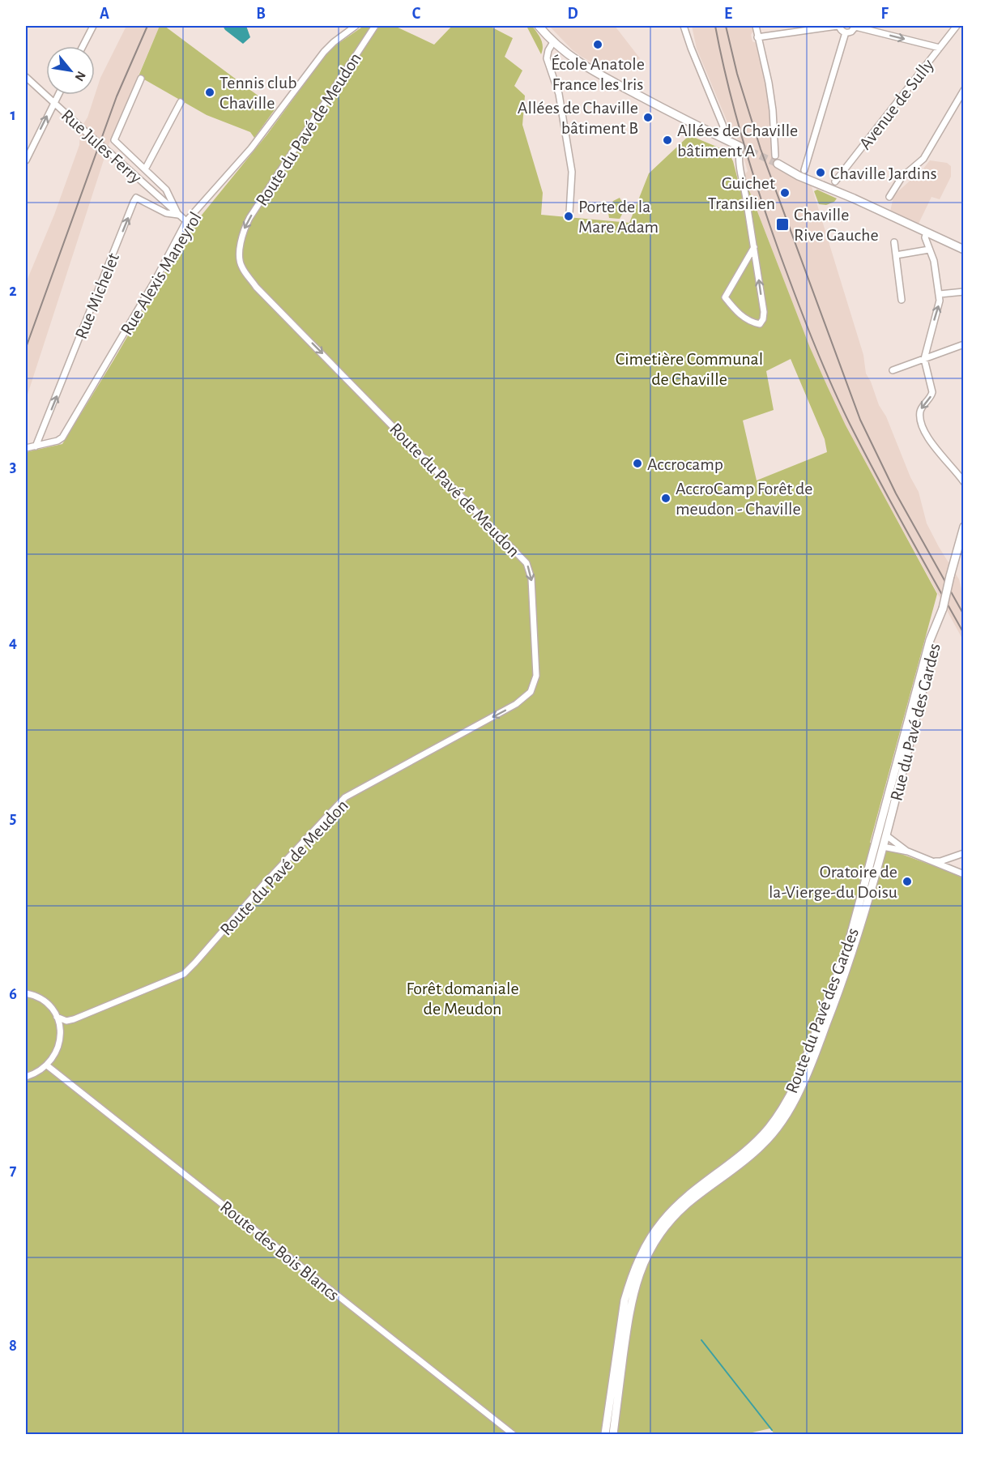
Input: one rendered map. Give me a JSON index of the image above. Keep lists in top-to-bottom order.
{
  "streets": {
    "main road": ["Rue du Pavé des Gardes", "Route du Pavé des Gardes"],
    "street": [
      "Avenue de Sully",
      "Route du Pavé de Meudon",
      "Rue Jules Ferry",
      "Rue Alexis Maneyrol",
      "Rue Michelet",
      "Route des Bois Blancs"
    ]
  },
  "crossings": [
    ["Rue Jules Ferry", "Rue Michelet"],
    ["Rue Alexis Maneyrol", "Rue Michelet"],
    ["Rue du Pavé des Gardes", "Route du Pavé des Gardes"]
  ],
  "one_way": ["Rue Michelet"],
  "parks": ["Cimetière Communal de Chaville", "Forêt domaniale de Meudon"],
  "places": {
    "other": [
      "École Anatole France les Iris",
      "Tennis club Chaville",
      "Allées de Chaville bâtiment B",
      "Allées de Chaville bâtiment A",
      "Chaville Jardins",
      "Guichet Transilien",
      "Porte de la Mare Adam",
      "Accrocamp",
      "AccroCamp Forêt de meudon - Chaville",
      "Oratoire de la-Vierge-du Doisu"
    ],
    "transit": ["Chaville Rive Gauche"]
  },
  "north": "bottom right",
  "grid": {
    "columns": [
      "A",
      "B",
      "C",
      "D",
      "E",
      "F"
    ],
    "rows": [
      "1",
      "2",
      "3",
      "4",
      "5",
      "6",
      "7",
      "8"
    ]
  }
}
